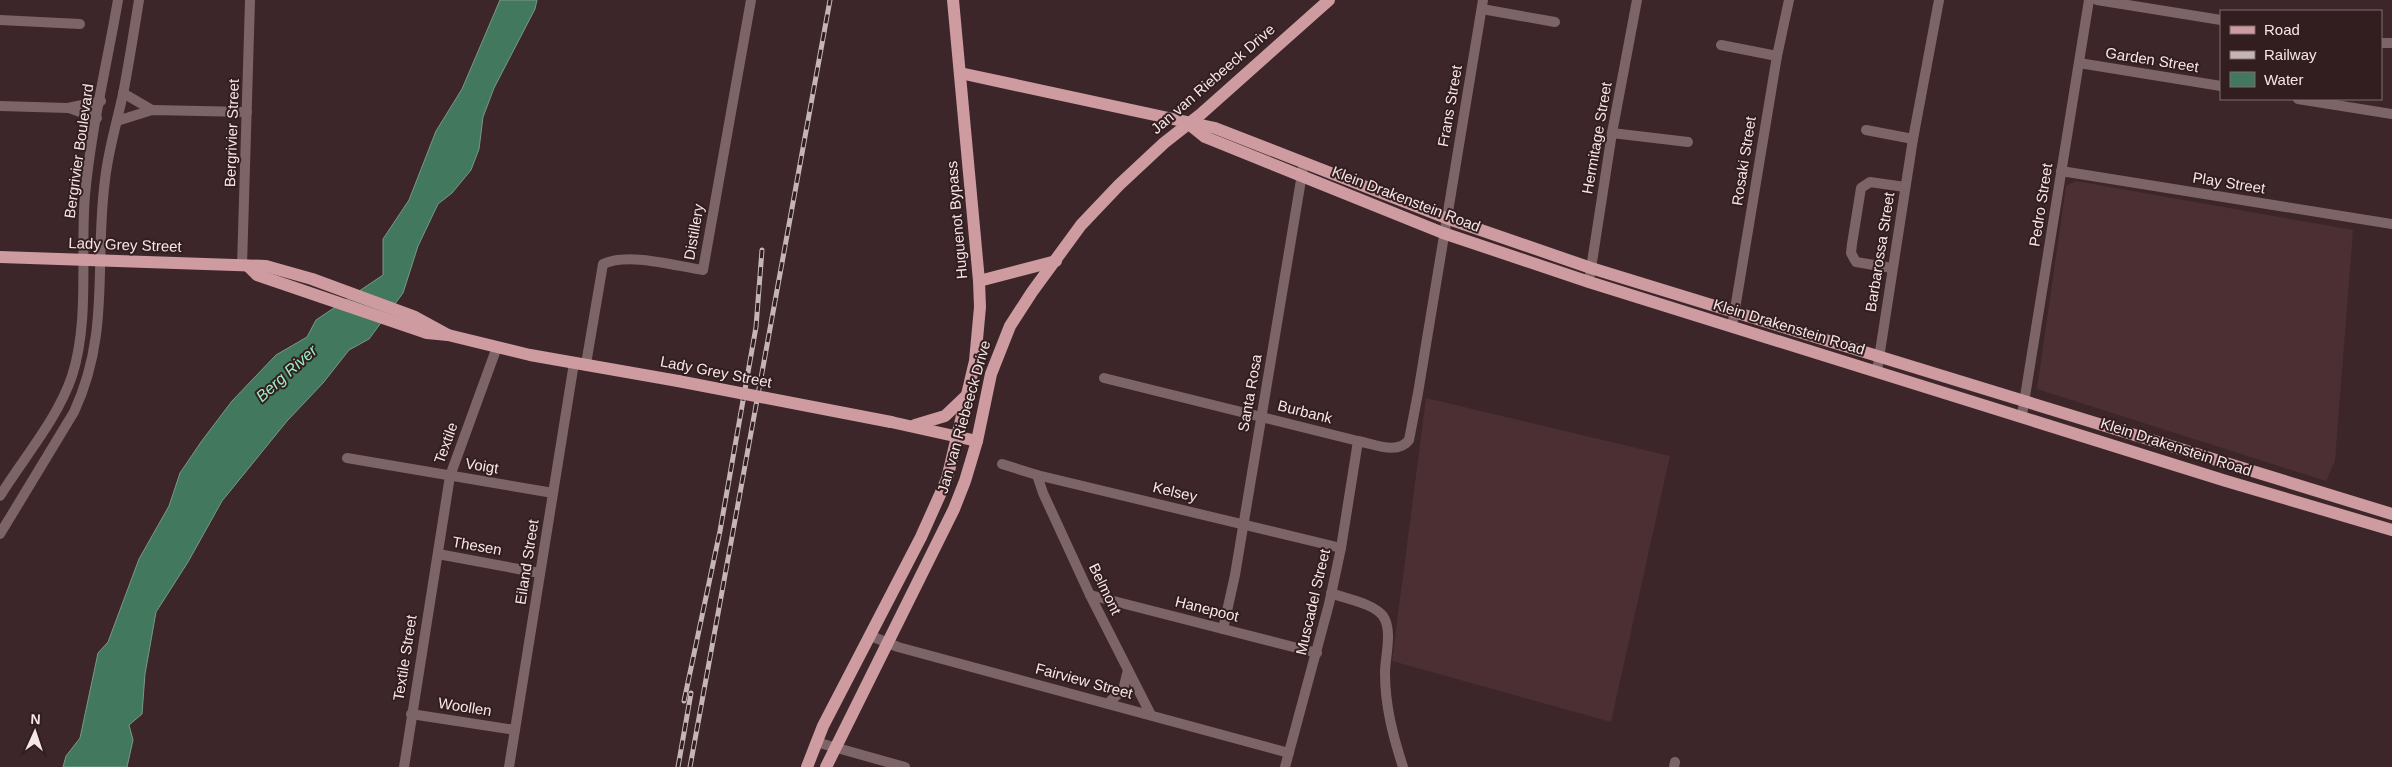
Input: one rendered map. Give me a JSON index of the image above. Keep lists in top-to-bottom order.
{
  "streets": {
    "main road": [
      "Jan van Riebeeck Drive",
      "Klein Drakenstein Road",
      "Huguenot Bypass",
      "Lady Grey Street"
    ],
    "street": [
      "Garden Street",
      "Frans Street",
      "Bergrivier Street",
      "Hermitage Street",
      "Bergrivier Boulevard",
      "Rosaki Street",
      "Play Street",
      "Pedro Street",
      "Distillery",
      "Barbarossa Street",
      "Santa Rosa",
      "Burbank",
      "Textile",
      "Voigt",
      "Kelsey",
      "Thesen",
      "Eiland Street",
      "Belmont",
      "Muscadel Street",
      "Hanepoot",
      "Textile Street",
      "Fairview Street",
      "Woollen"
    ]
  },
  "crossings": [
    ["Garden Street", "Pedro Street"],
    ["Jan van Riebeeck Drive", "Klein Drakenstein Road"],
    ["Jan van Riebeeck Drive", "Huguenot Bypass"],
    ["Jan van Riebeeck Drive", "Lady Grey Street"],
    ["Jan van Riebeeck Drive", "Fairview Street"],
    ["Frans Street", "Klein Drakenstein Road"],
    ["Frans Street", "Burbank"],
    ["Bergrivier Street", "Lady Grey Street"],
    ["Hermitage Street", "Klein Drakenstein Road"],
    ["Bergrivier Boulevard", "Lady Grey Street"],
    ["Rosaki Street", "Klein Drakenstein Road"],
    ["Play Street", "Pedro Street"],
    ["Klein Drakenstein Road", "Pedro Street"],
    ["Klein Drakenstein Road", "Huguenot Bypass"],
    ["Klein Drakenstein Road", "Barbarossa Street"],
    ["Klein Drakenstein Road", "Santa Rosa"],
    ["Klein Drakenstein Road", "Burbank"],
    ["Huguenot Bypass", "Lady Grey Street"],
    ["Distillery", "Lady Grey Street"],
    ["Distillery", "Eiland Street"],
    ["Lady Grey Street", "Textile"],
    ["Lady Grey Street", "Eiland Street"],
    ["Santa Rosa", "Burbank"],
    ["Santa Rosa", "Kelsey"],
    ["Santa Rosa", "Hanepoot"],
    ["Burbank", "Muscadel Street"],
    ["Textile", "Voigt"],
    ["Textile", "Thesen"],
    ["Textile", "Textile Street"],
    ["Voigt", "Eiland Street"],
    ["Kelsey", "Belmont"],
    ["Kelsey", "Muscadel Street"],
    ["Thesen", "Eiland Street"],
    ["Thesen", "Textile Street"],
    ["Eiland Street", "Woollen"],
    ["Belmont", "Hanepoot"],
    ["Belmont", "Fairview Street"],
    ["Muscadel Street", "Hanepoot"],
    ["Muscadel Street", "Fairview Street"],
    ["Textile Street", "Woollen"]
  ],
  "water": ["Berg River"],
  "legend": ["Road", "Railway", "Water"],
  "north": "top"
}
